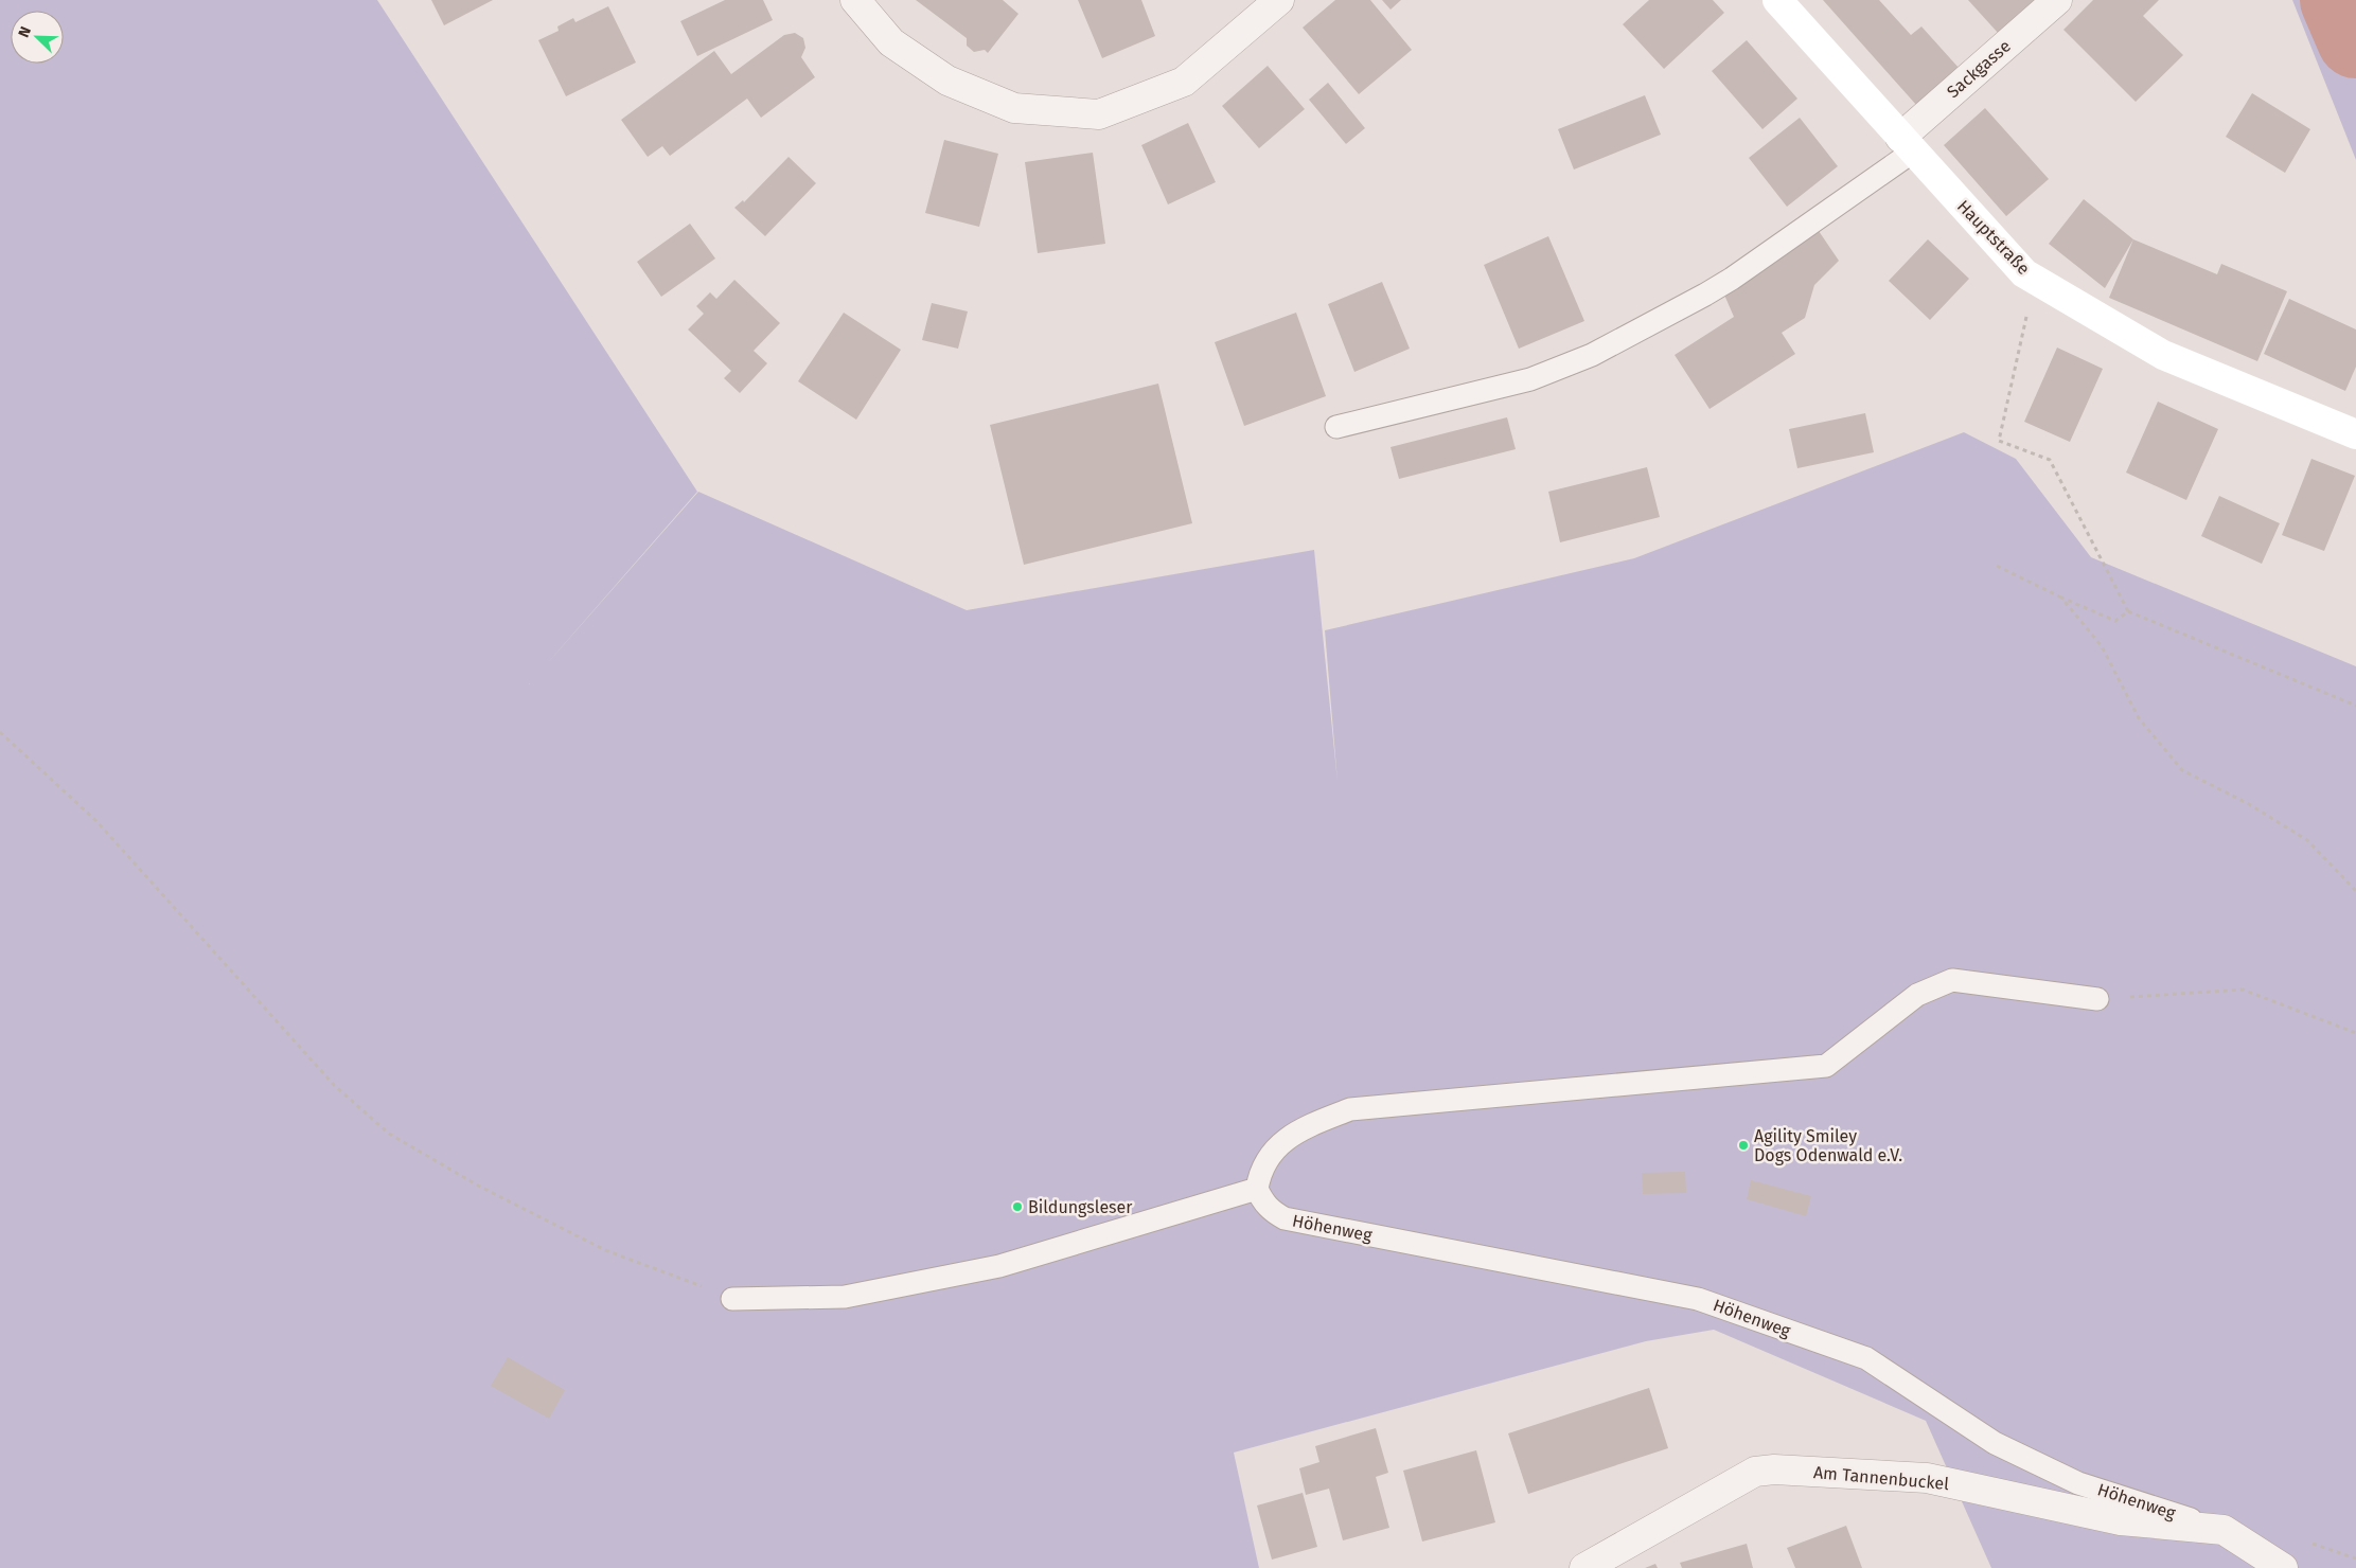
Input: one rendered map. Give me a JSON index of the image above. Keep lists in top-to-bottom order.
{
  "streets": {
    "main road": ["Hauptstraße"],
    "street": ["Sackgasse", "Am Tannenbuckel"],
    "lane": ["Höhenweg"]
  },
  "crossings": [
    ["Sackgasse", "Hauptstraße"],
    ["Höhenweg", "Am Tannenbuckel"]
  ],
  "places": ["Agility Smiley Dogs Odenwald e.V.", "Bildungsleser"],
  "north": "top left"
}
